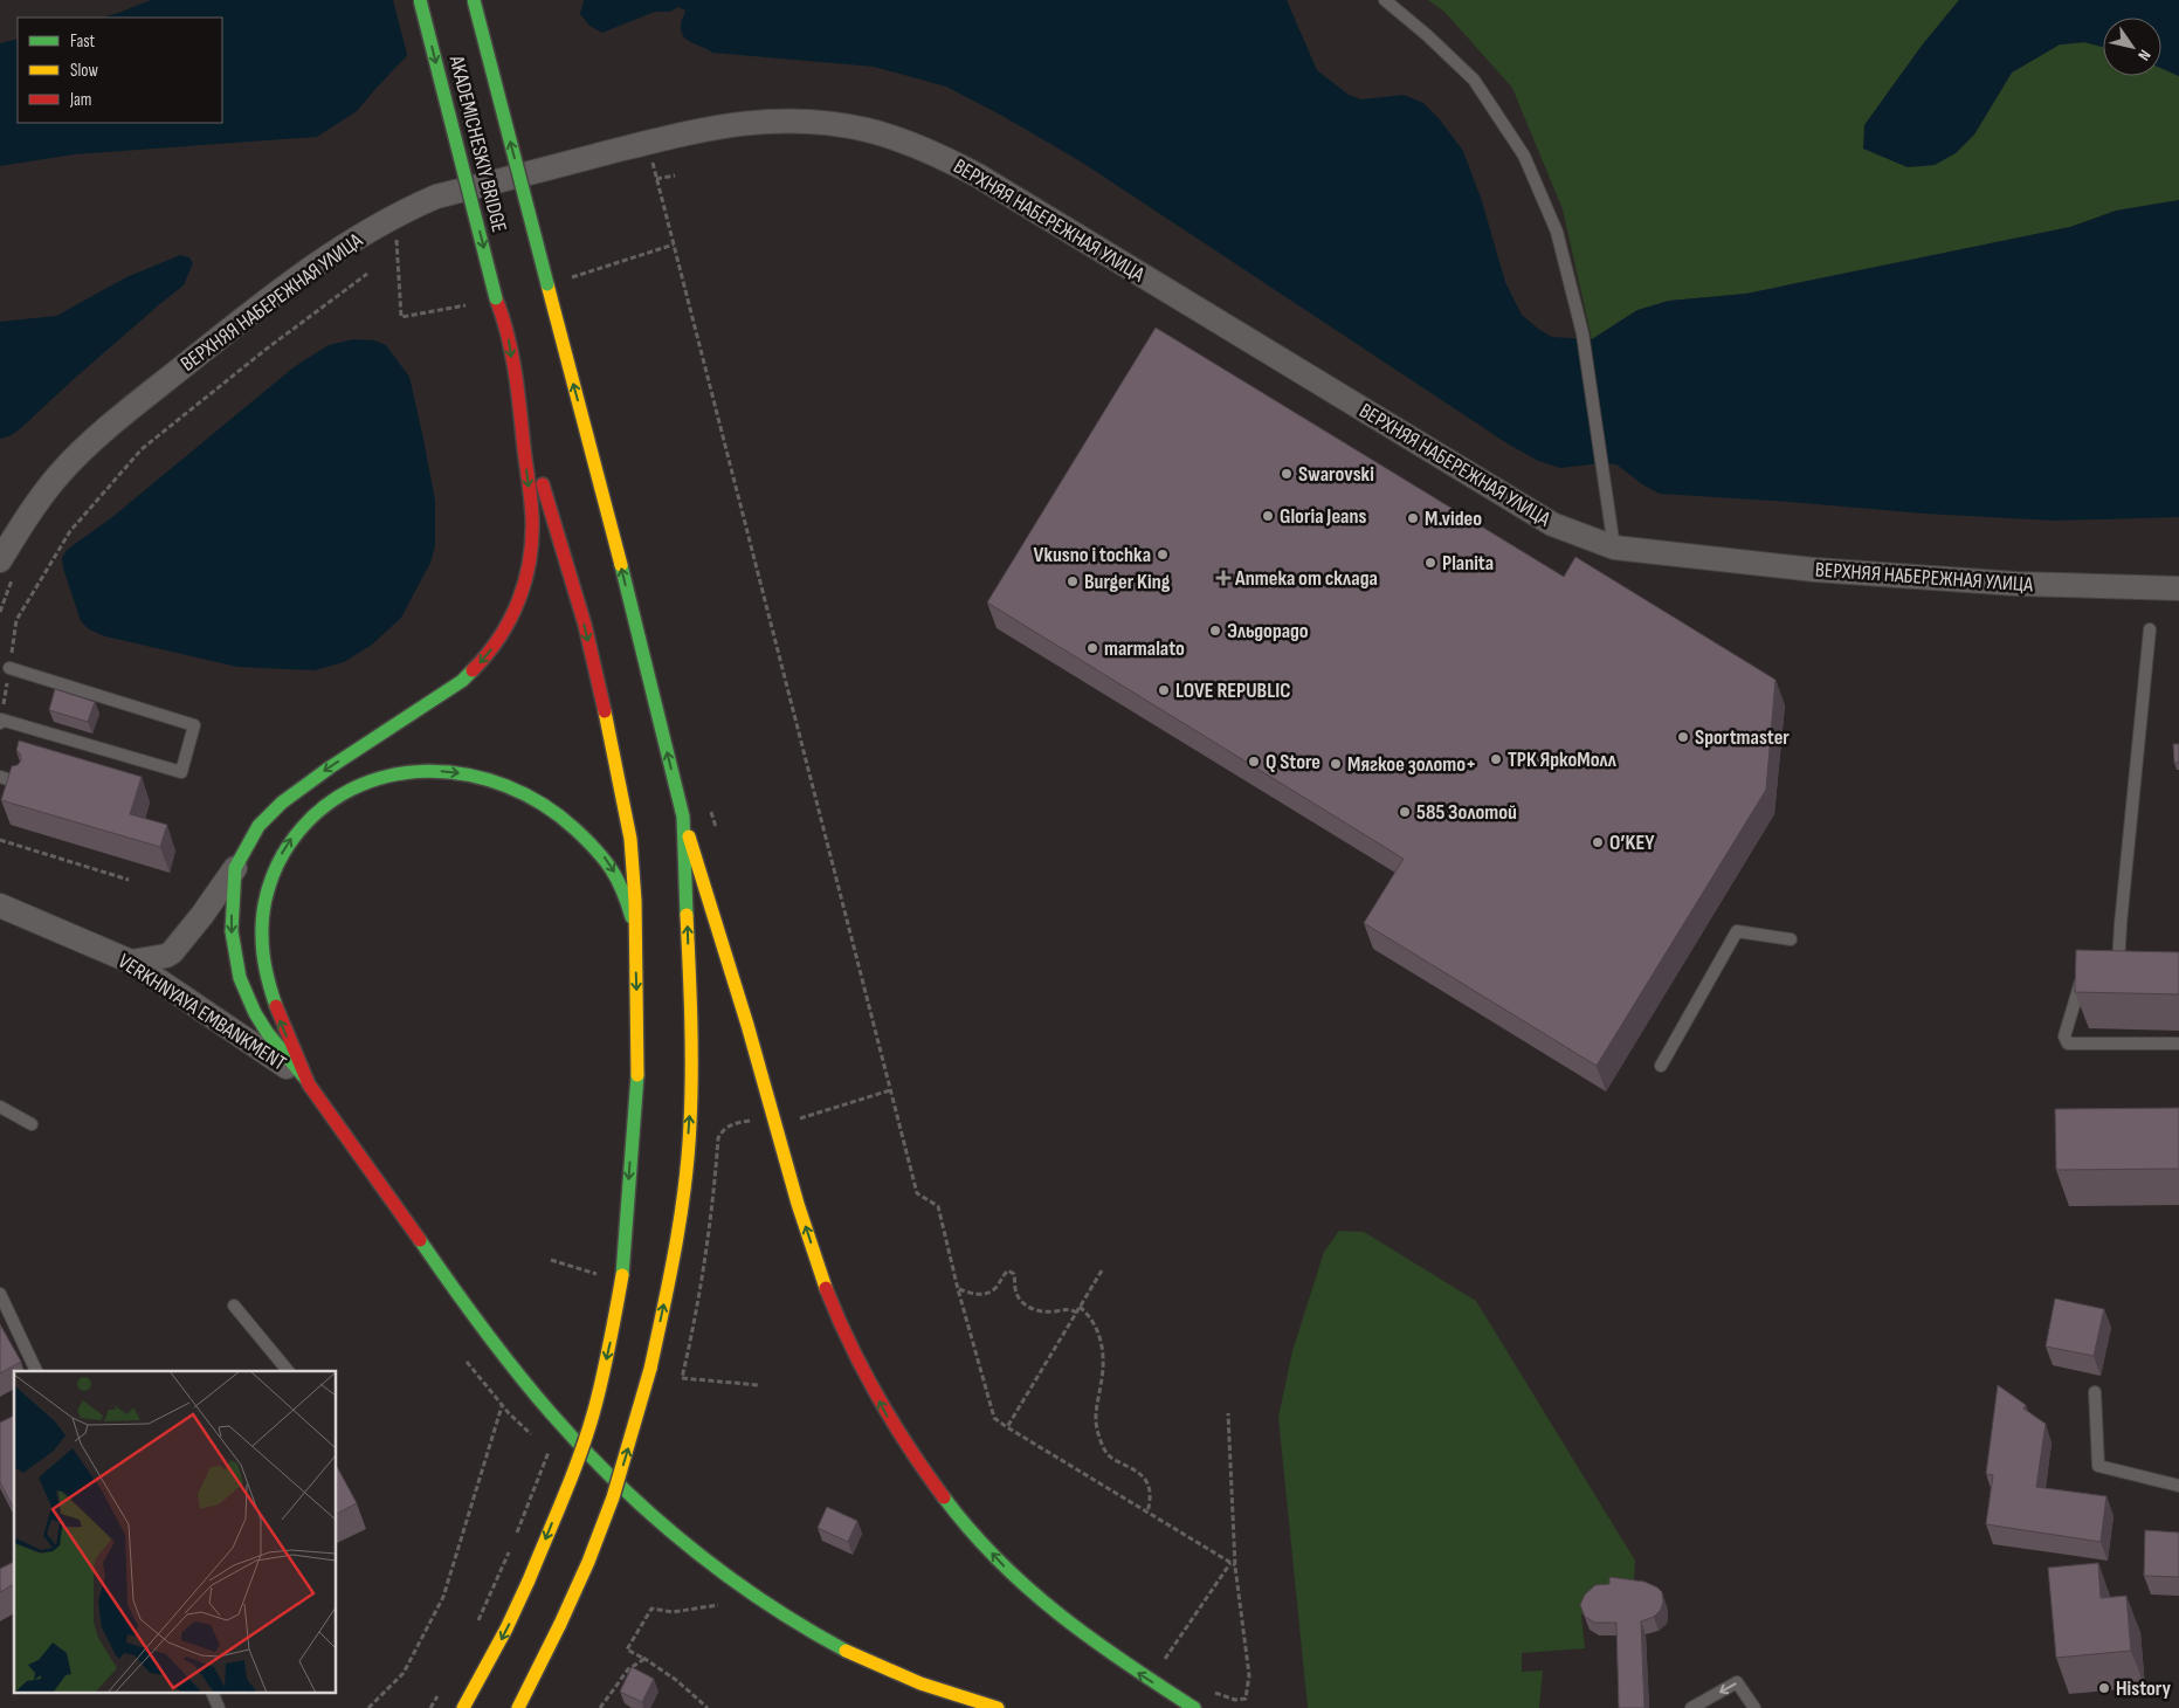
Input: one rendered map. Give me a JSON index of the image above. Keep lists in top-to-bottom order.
{
  "streets": {
    "main road": ["AKADEMICHESKIY BRIDGE"],
    "street": ["ВЕРХНЯЯ НАБЕРЕЖНАЯ УЛИЦА", "VERKHNYAYA EMBANKMENT"]
  },
  "places": {
    "other": [
      "Swarovski",
      "Gloria Jeans",
      "M.video",
      "Vkusno i tochka",
      "Planita",
      "Burger King",
      "Эльдорадо",
      "marmalato",
      "LOVE REPUBLIC",
      "Sportmaster",
      "ТРК ЯркоМолл",
      "Q Store",
      "Мягкое золото+",
      "585 Золотой",
      "O’KEY",
      "History"
    ],
    "health": ["Аптека от склада"]
  },
  "legend": ["Fast", "Slow", "Jam"],
  "north": "bottom right"
}
